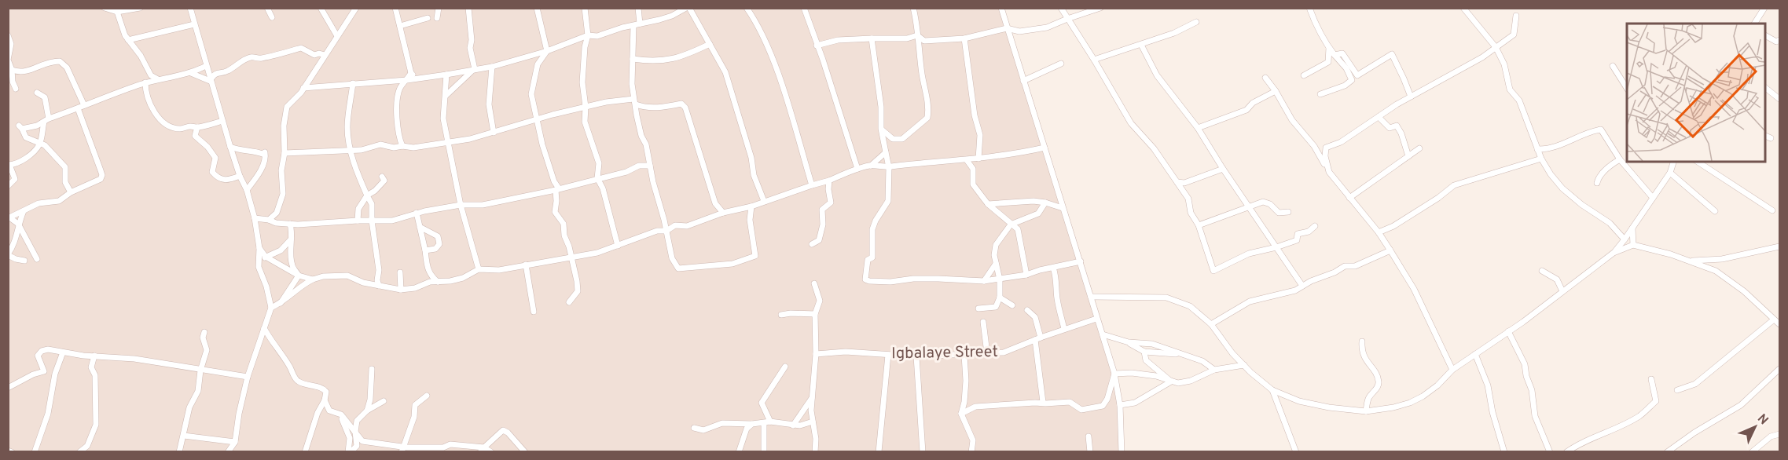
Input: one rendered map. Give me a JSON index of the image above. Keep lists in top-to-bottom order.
{
  "streets": {
    "street": ["Igbalaye Street"]
  },
  "north": "top right"
}
